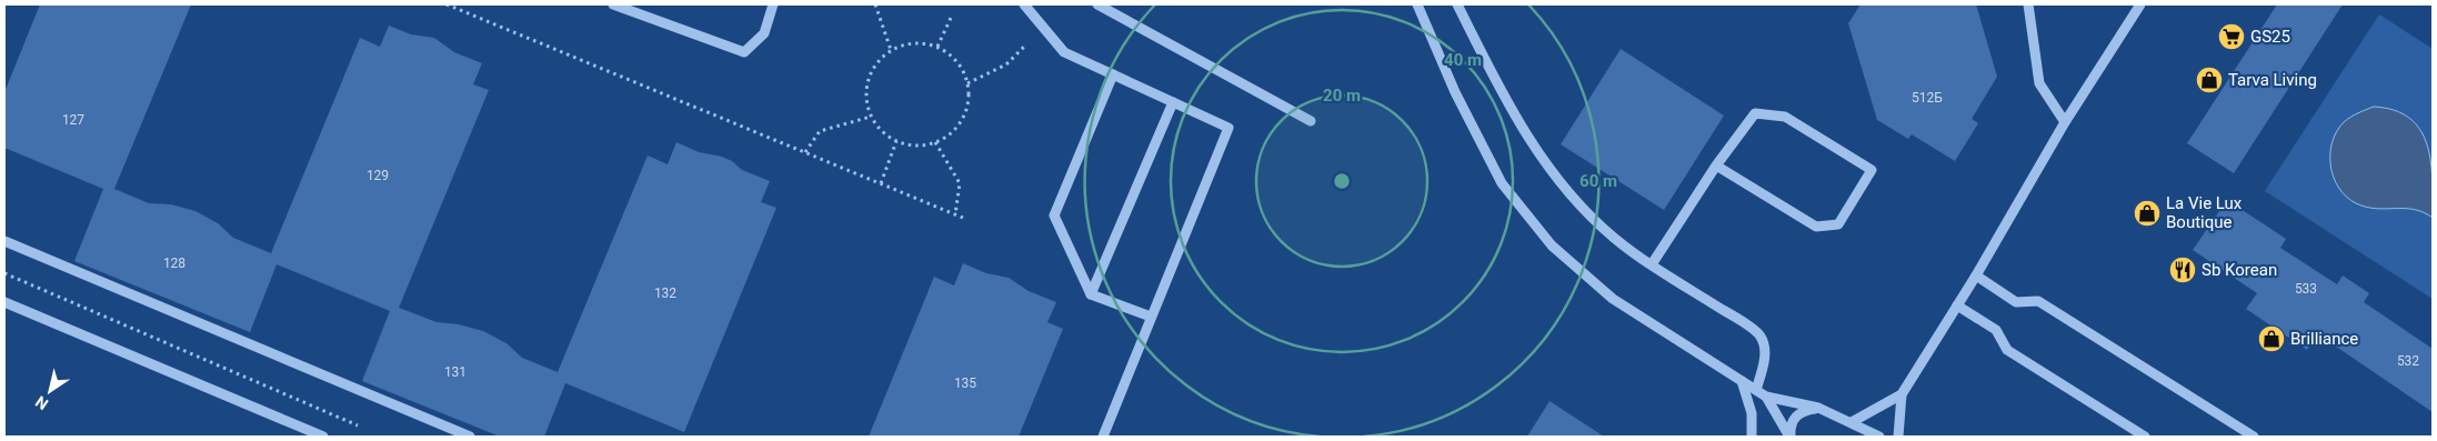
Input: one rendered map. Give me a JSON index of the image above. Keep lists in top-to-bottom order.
{
  "places": {
    "supermarket": ["GS25"],
    "shop": ["Tarva Living", "La Vie Lux Boutique", "Brilliance"],
    "restaurant": ["Sb Korean"]
  },
  "house_numbers": [
    "512Б",
    "127",
    "129",
    "128",
    "533",
    "132",
    "532",
    "131",
    "135"
  ],
  "north": "bottom left",
  "rings": ["40 m", "20 m", "60 m"]
}
